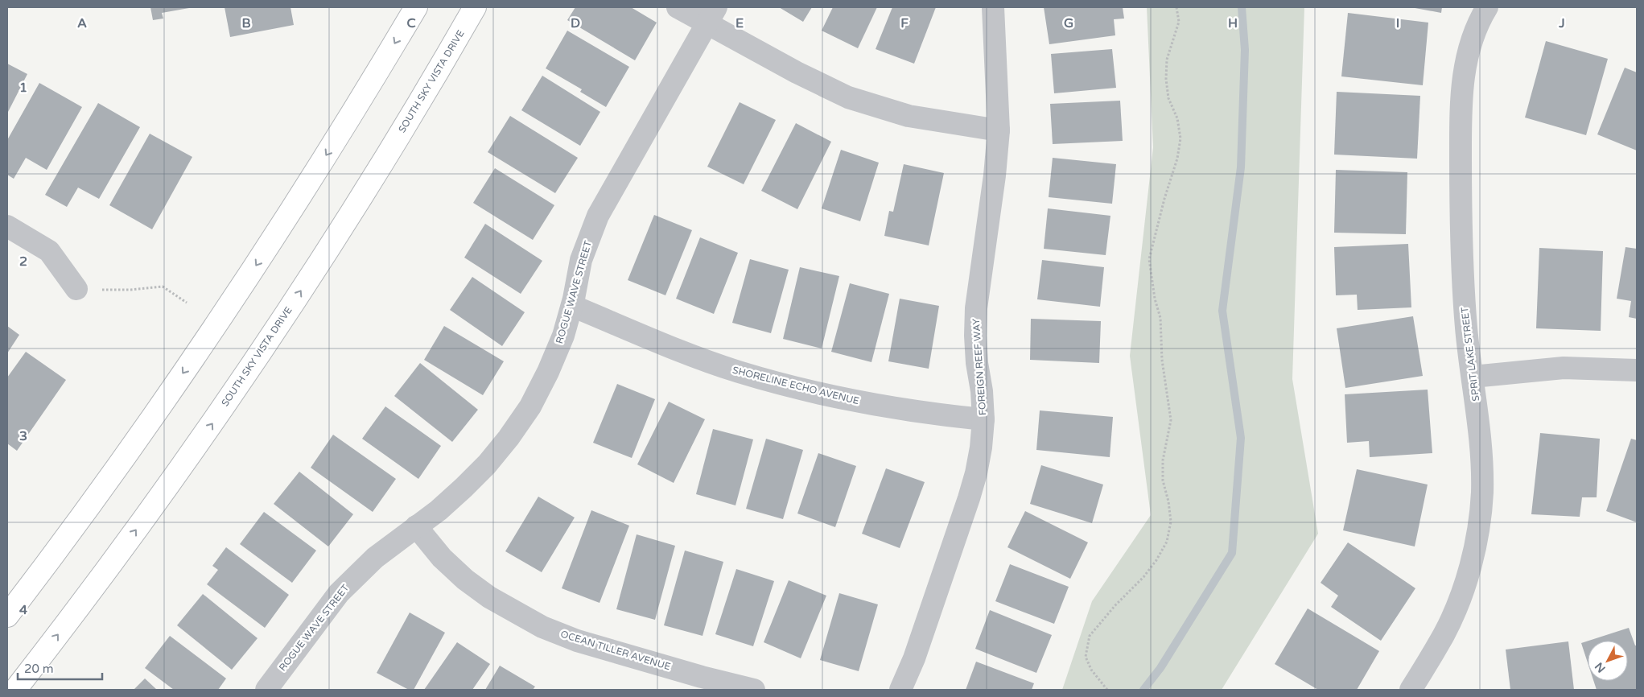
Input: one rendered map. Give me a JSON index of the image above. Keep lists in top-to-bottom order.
{
  "streets": {
    "main road": ["SOUTH SKY VISTA DRIVE"],
    "street": [
      "ROGUE WAVE STREET",
      "SPRIT LAKE STREET",
      "FOREIGN REEF WAY",
      "SHORELINE ECHO AVENUE",
      "OCEAN TILLER AVENUE"
    ]
  },
  "crossings": [
    ["ROGUE WAVE STREET", "SHORELINE ECHO AVENUE"],
    ["ROGUE WAVE STREET", "OCEAN TILLER AVENUE"],
    ["FOREIGN REEF WAY", "SHORELINE ECHO AVENUE"]
  ],
  "scale_bar": "20 m",
  "north": "bottom left",
  "grid": {
    "columns": [
      "A",
      "B",
      "C",
      "D",
      "E",
      "F",
      "G",
      "H",
      "I",
      "J"
    ],
    "rows": [
      "1",
      "2",
      "3",
      "4"
    ]
  }
}
